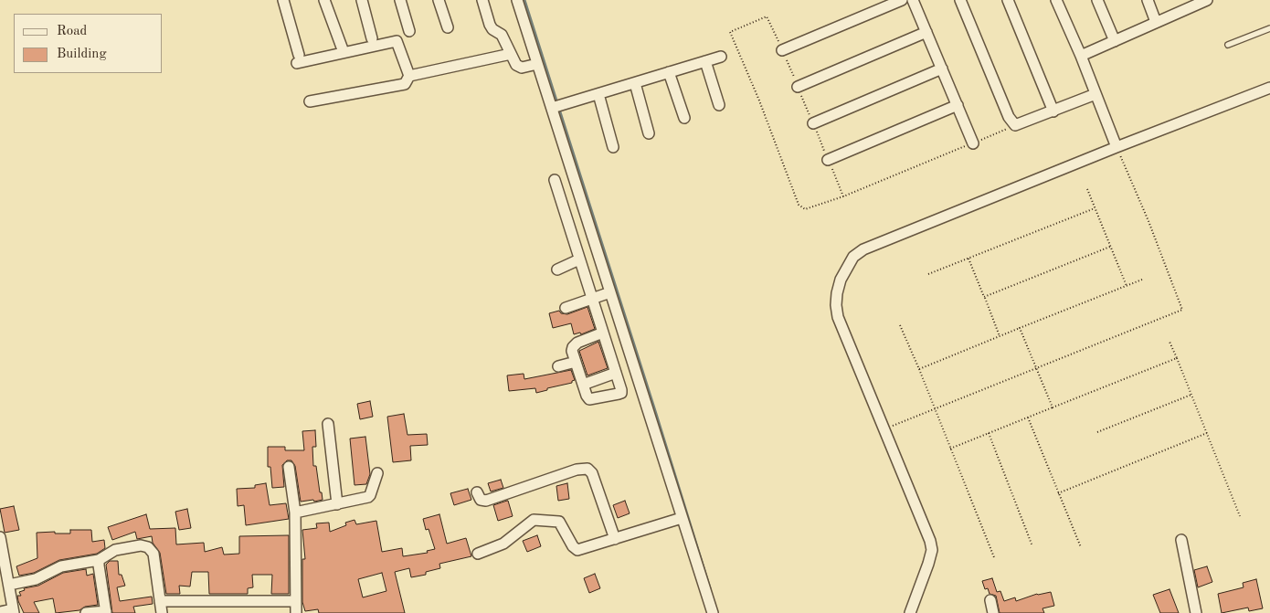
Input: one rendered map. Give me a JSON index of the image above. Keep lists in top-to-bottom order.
{
  "legend": ["Road", "Building"]
}
